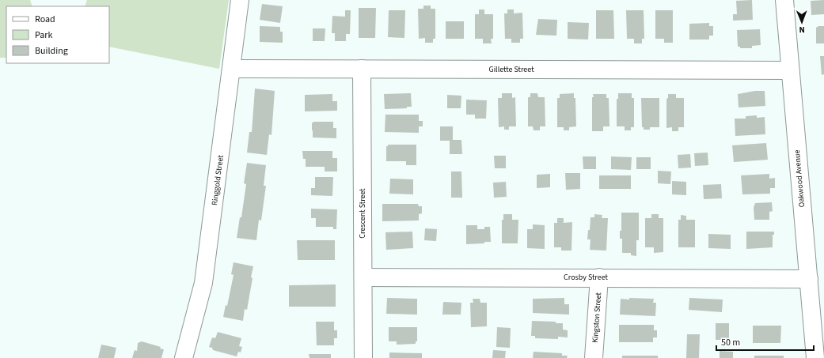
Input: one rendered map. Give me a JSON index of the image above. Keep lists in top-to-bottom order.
{
  "streets": {
    "street": [
      "Gillette Street",
      "Oakwood Avenue",
      "Ringgold Street",
      "Crescent Street",
      "Crosby Street",
      "Kingston Street"
    ]
  },
  "crossings": [
    ["Gillette Street", "Oakwood Avenue"],
    ["Gillette Street", "Ringgold Street"],
    ["Gillette Street", "Crescent Street"],
    ["Oakwood Avenue", "Crosby Street"],
    ["Crescent Street", "Crosby Street"],
    ["Crosby Street", "Kingston Street"]
  ],
  "legend": ["Road", "Park", "Building"],
  "scale_bar": "50 m",
  "north": "bottom"
}
